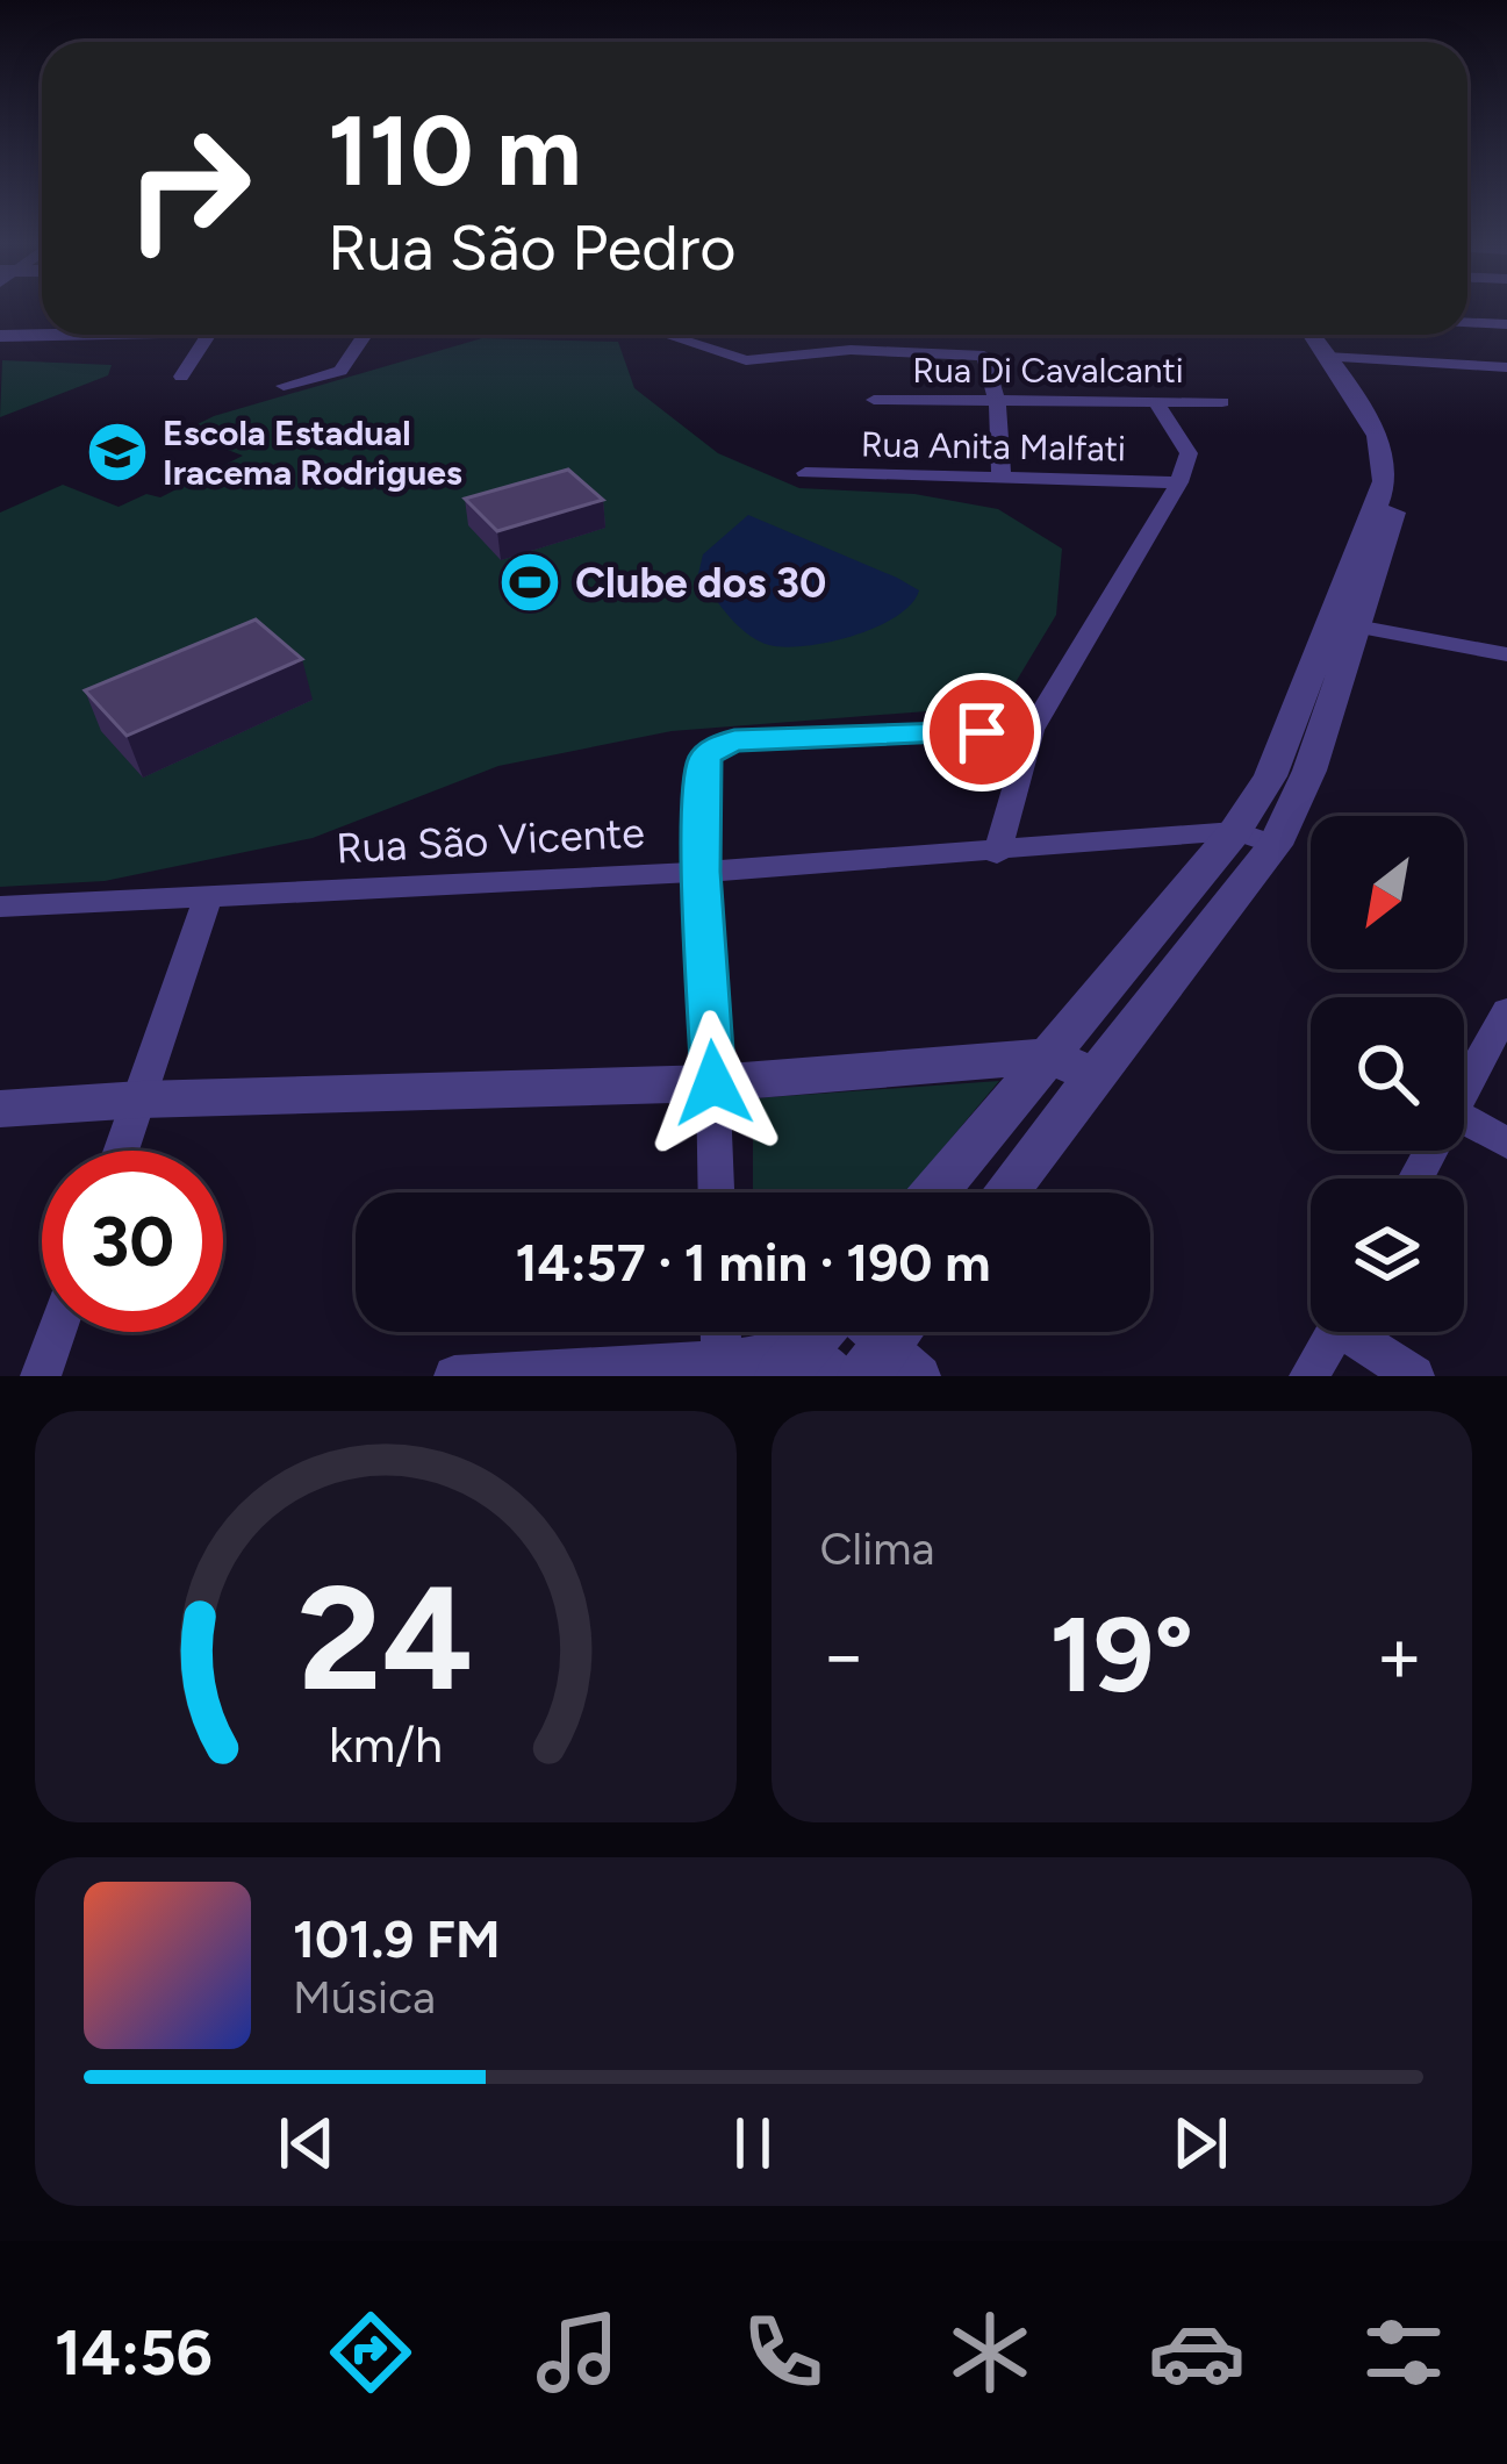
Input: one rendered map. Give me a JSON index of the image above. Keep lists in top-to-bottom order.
{
  "streets": {
    "street": ["Rua Di Cavalcanti", "Rua Anita Malfati", "Rua São Vicente"]
  },
  "places": {
    "school or university": ["Escola Estadual Iracema Rodrigues"],
    "sports": ["Clube dos 30"]
  },
  "north": "bottom left",
  "page": {
    "turn": ["110 m", "Rua São Pedro"],
    "limit": "30",
    "trip": "14:57 · 1 min · 190 m",
    "tile": "Clima",
    "heat": ["−", "19°", "+"],
    "song": ["101.9 FM", "Música"],
    "tabs": "14:56",
    "gauge": ["24", "km/h"]
  }
}
